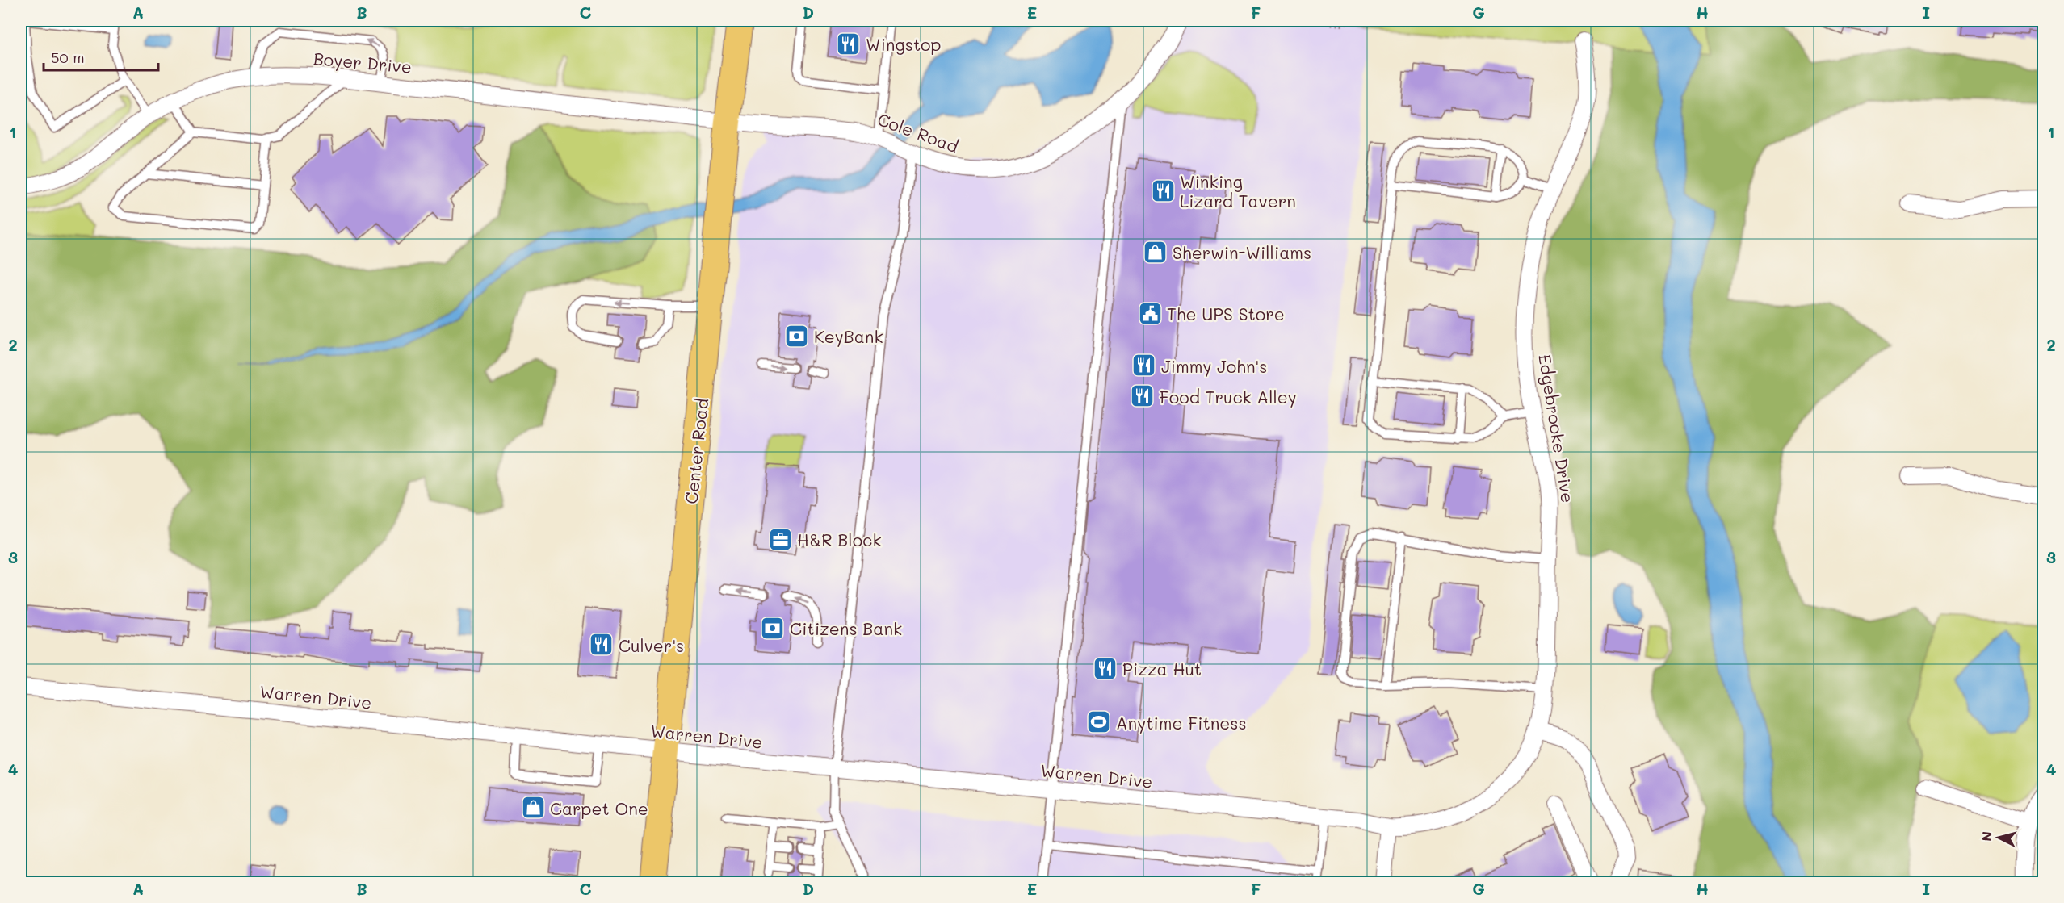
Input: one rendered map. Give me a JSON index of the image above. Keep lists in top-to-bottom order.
{
  "streets": {
    "main road": ["Center Road"],
    "street": [
      "Boyer Drive",
      "Cole Road",
      "Edgebrooke Drive",
      "Warren Drive"
    ]
  },
  "crossings": [
    ["Boyer Drive", "Cole Road"],
    ["Boyer Drive", "Center Road"],
    ["Cole Road", "Center Road"],
    ["Edgebrooke Drive", "Warren Drive"],
    ["Center Road", "Warren Drive"]
  ],
  "places": {
    "restaurant": [
      "Wingstop",
      "Winking Lizard Tavern",
      "Jimmy John's",
      "Food Truck Alley",
      "Culver's",
      "Pizza Hut"
    ],
    "shop": ["Sherwin-Williams", "Carpet One"],
    "public building": ["The UPS Store"],
    "bank": ["KeyBank", "Citizens Bank"],
    "office": ["H&R Block"],
    "sports": ["Anytime Fitness"]
  },
  "scale_bar": "50 m",
  "north": "left",
  "grid": {
    "columns": [
      "A",
      "B",
      "C",
      "D",
      "E",
      "F",
      "G",
      "H",
      "I"
    ],
    "rows": [
      "1",
      "2",
      "3",
      "4"
    ]
  }
}
